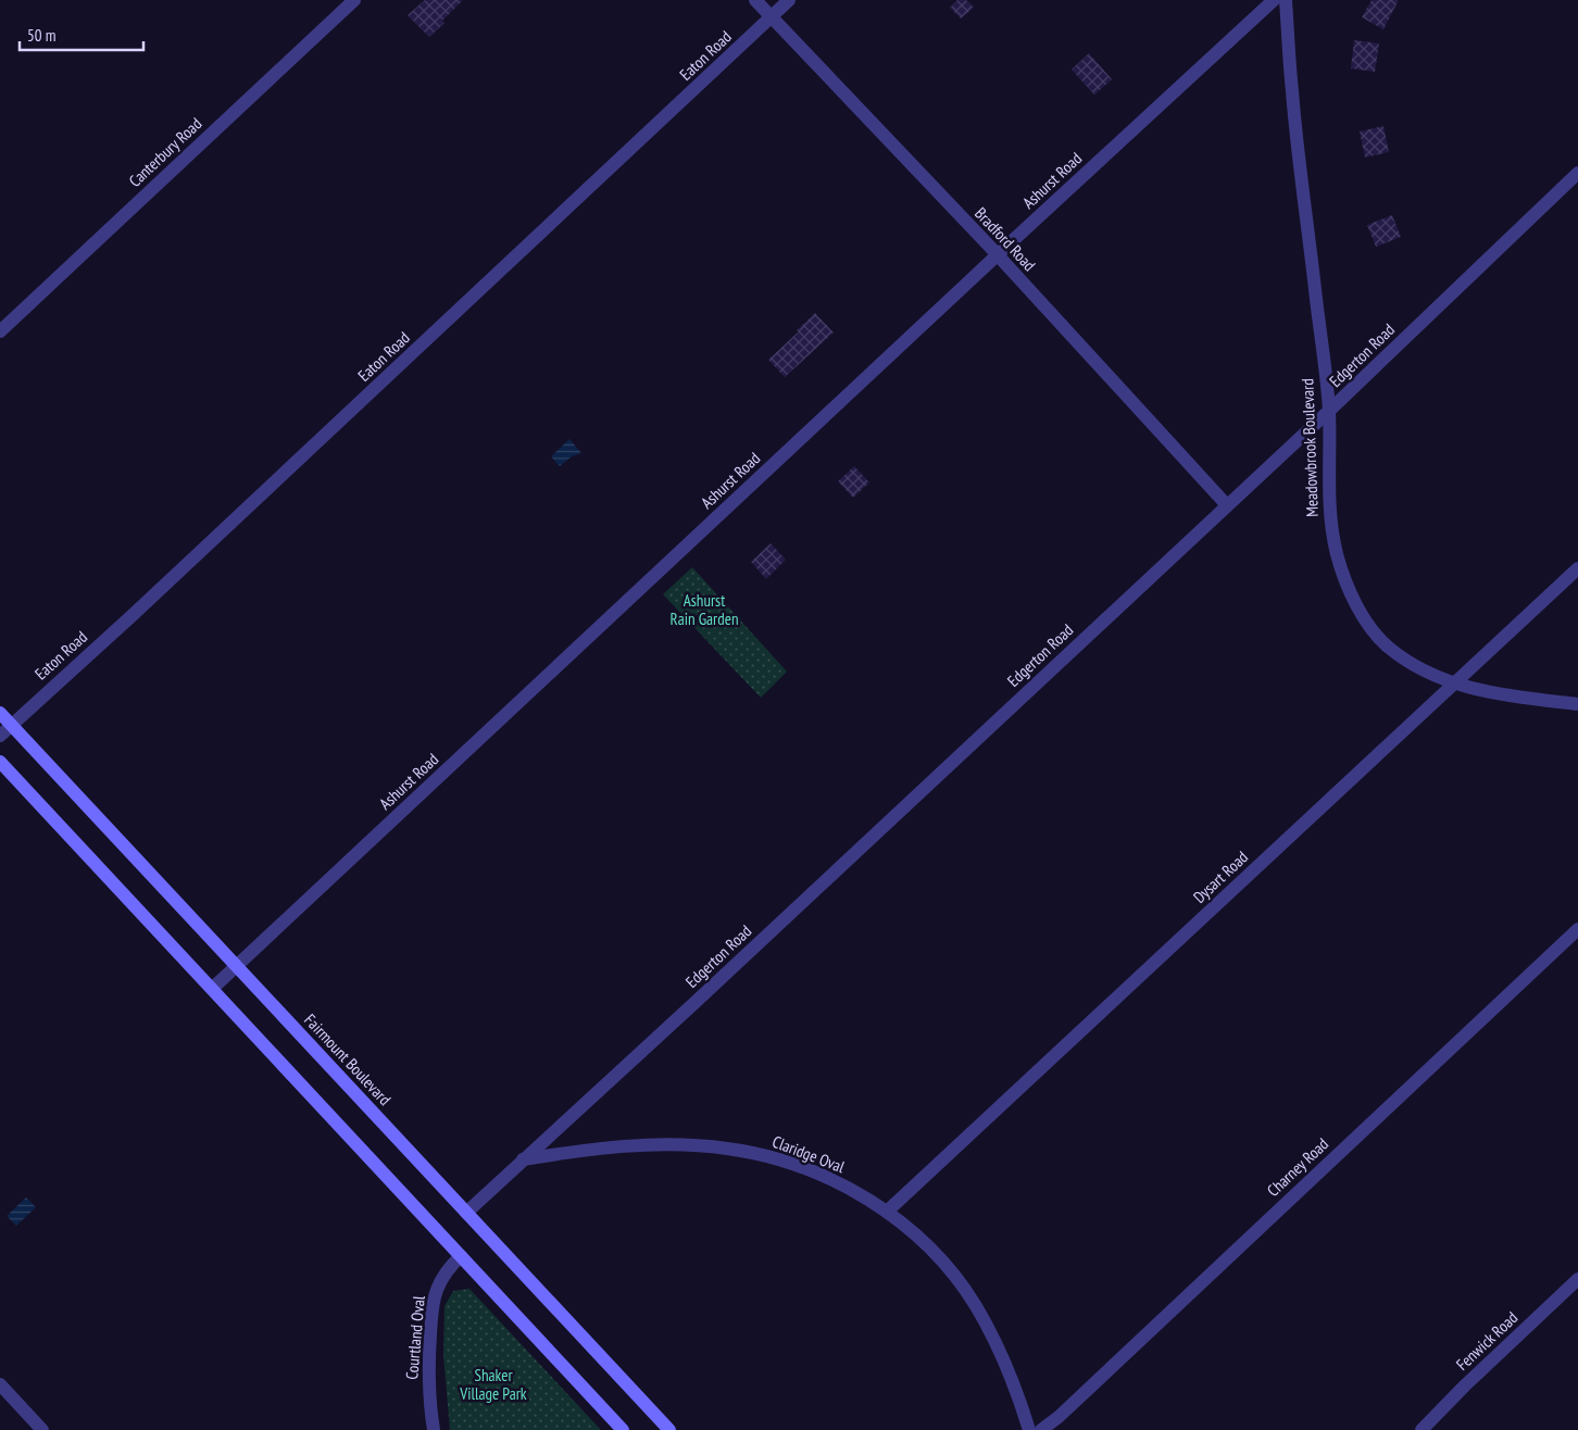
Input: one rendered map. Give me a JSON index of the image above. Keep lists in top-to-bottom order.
{
  "streets": {
    "main road": ["Fairmount Boulevard"],
    "street": [
      "Eaton Road",
      "Canterbury Road",
      "Ashurst Road",
      "Bradford Road",
      "Edgerton Road",
      "Meadowbrook Boulevard",
      "Dysart Road",
      "Claridge Oval",
      "Charney Road",
      "Courtland Oval",
      "Fenwick Road"
    ]
  },
  "crossings": [
    ["Eaton Road", "Bradford Road"],
    ["Eaton Road", "Fairmount Boulevard"],
    ["Ashurst Road", "Bradford Road"],
    ["Ashurst Road", "Fairmount Boulevard"],
    ["Bradford Road", "Edgerton Road"],
    ["Edgerton Road", "Meadowbrook Boulevard"],
    ["Edgerton Road", "Claridge Oval"],
    ["Meadowbrook Boulevard", "Dysart Road"],
    ["Dysart Road", "Claridge Oval"]
  ],
  "parks": ["Ashurst Rain Garden", "Shaker Village Park"],
  "scale_bar": "50 m"
}
